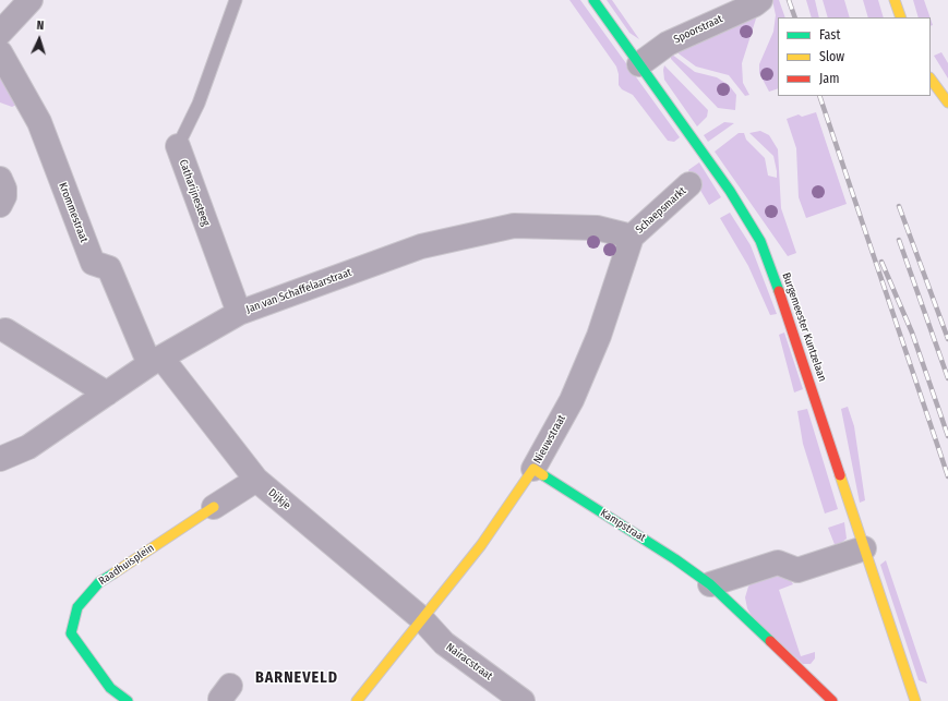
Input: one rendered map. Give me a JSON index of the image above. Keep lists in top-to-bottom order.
{
  "streets": {
    "street": [
      "Spoorstraat",
      "Catharijnesteeg",
      "Schaepsmarkt",
      "Krommestraat",
      "Jan van Schaffelaarstraat",
      "Burgemeester Kuntzelaan",
      "Nieuwstraat",
      "Dijkje",
      "Kampstraat",
      "Raadhuisplein",
      "Nairacstraat"
    ]
  },
  "crossings": [
    ["Spoorstraat", "Burgemeester Kuntzelaan"],
    ["Catharijnesteeg", "Jan van Schaffelaarstraat"],
    ["Schaepsmarkt", "Jan van Schaffelaarstraat"],
    ["Schaepsmarkt", "Nieuwstraat"],
    ["Krommestraat", "Jan van Schaffelaarstraat"],
    ["Krommestraat", "Dijkje"],
    ["Jan van Schaffelaarstraat", "Nieuwstraat"],
    ["Jan van Schaffelaarstraat", "Dijkje"],
    ["Nieuwstraat", "Dijkje"],
    ["Nieuwstraat", "Kampstraat"],
    ["Nieuwstraat", "Nairacstraat"],
    ["Dijkje", "Raadhuisplein"],
    ["Dijkje", "Nairacstraat"]
  ],
  "districts": ["BARNEVELD"],
  "legend": ["Fast", "Slow", "Jam"],
  "north": "top"
}
